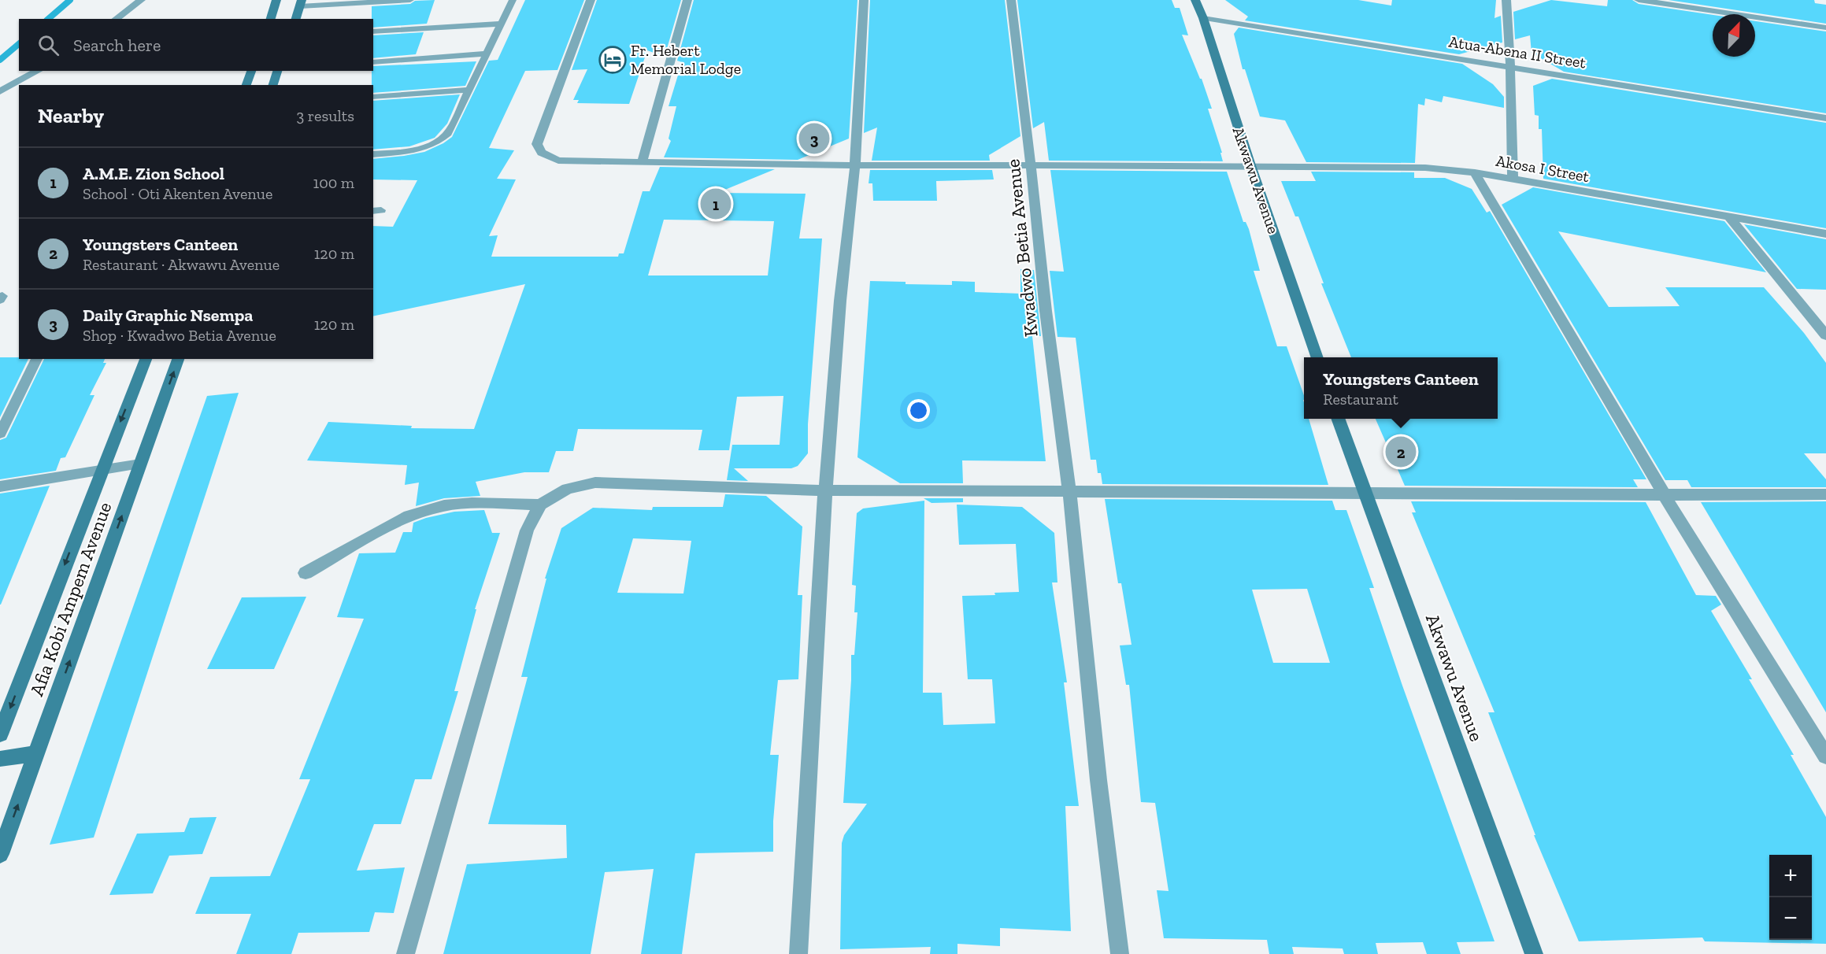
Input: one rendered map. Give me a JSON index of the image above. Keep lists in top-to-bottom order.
{
  "streets": {
    "street": [
      "Atua-Abena II Street",
      "Akosa I Street",
      "Akwawu Avenue",
      "Kwadwo Betia Avenue",
      "Afia Kobi Ampem Avenue"
    ]
  },
  "crossings": [
    ["Atua-Abena II Street", "Akwawu Avenue"],
    ["Akosa I Street", "Akwawu Avenue"],
    ["Akosa I Street", "Kwadwo Betia Avenue"]
  ],
  "places": {
    "hotel": ["Fr. Hebert Memorial Lodge"]
  },
  "north": "top right",
  "page": {
    "search": "Search here",
    "heading": ["Nearby", "3 results"],
    "pins": ["3", "1", "2"],
    "list": [
      {
        "mark": "1",
        "name": "A.M.E. Zion School",
        "note": "School · Oti Akenten Avenue",
        "value": "100 m"
      },
      {
        "mark": "2",
        "name": "Youngsters Canteen",
        "note": "Restaurant · Akwawu Avenue",
        "value": "120 m"
      },
      {
        "mark": "3",
        "name": "Daily Graphic Nsempa",
        "note": "Shop · Kwadwo Betia Avenue",
        "value": "120 m"
      }
    ],
    "popup": ["Youngsters Canteen", "Restaurant"],
    "map_buttons": ["+", "−"]
  }
}
